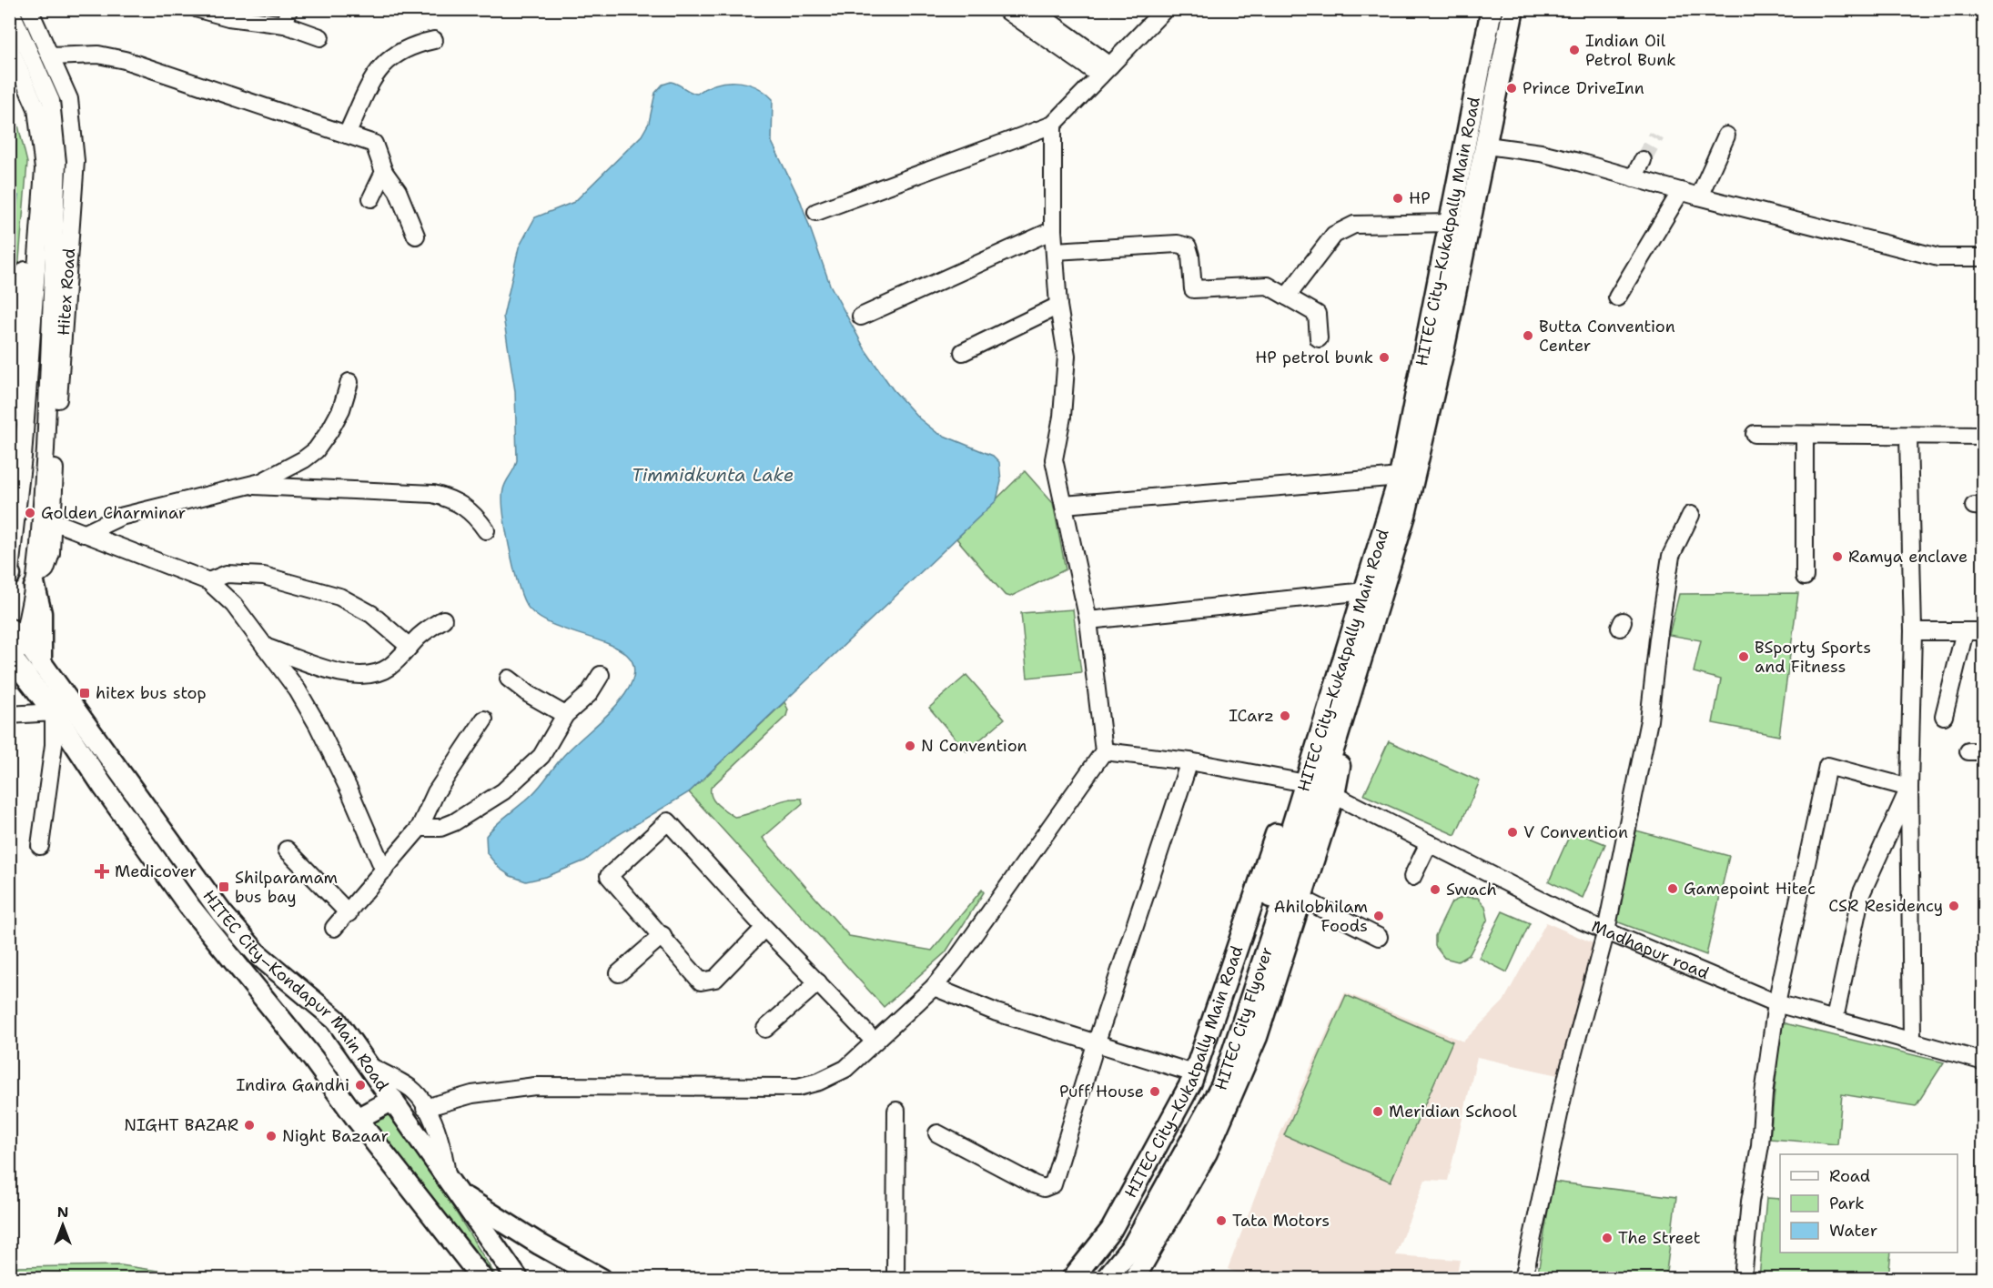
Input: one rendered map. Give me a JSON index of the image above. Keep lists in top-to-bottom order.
{
  "streets": {
    "main road": ["HITEC City–Kukatpally Main Road", "HITEC City–Kondapur Main Road", "HITEC City Flyover"],
    "street": ["Hitex Road", "Madhapur road"]
  },
  "crossings": [
    ["HITEC City–Kukatpally Main Road", "Madhapur road"],
    ["HITEC City–Kukatpally Main Road", "HITEC City Flyover"],
    ["Hitex Road", "HITEC City–Kondapur Main Road"]
  ],
  "water": ["Timmidkunta Lake"],
  "places": {
    "other": [
      "Indian Oil Petrol Bunk",
      "Prince DriveInn",
      "HP",
      "Butta Convention Center",
      "HP petrol bunk",
      "Golden Charminar",
      "Ramya enclave",
      "BSporty Sports and Fitness",
      "ICarz",
      "N Convention",
      "V Convention",
      "Gamepoint Hitec",
      "Swach",
      "CSR Residency",
      "Ahilobhilam Foods",
      "Indira Gandhi",
      "Puff House",
      "Meridian School",
      "NIGHT BAZAR",
      "Night Bazaar",
      "Tata Motors",
      "The Street"
    ],
    "transit": ["hitex bus stop", "Shilparamam bus bay"],
    "health": ["Medicover"]
  },
  "legend": ["Road", "Park", "Water"],
  "north": "top"
}
